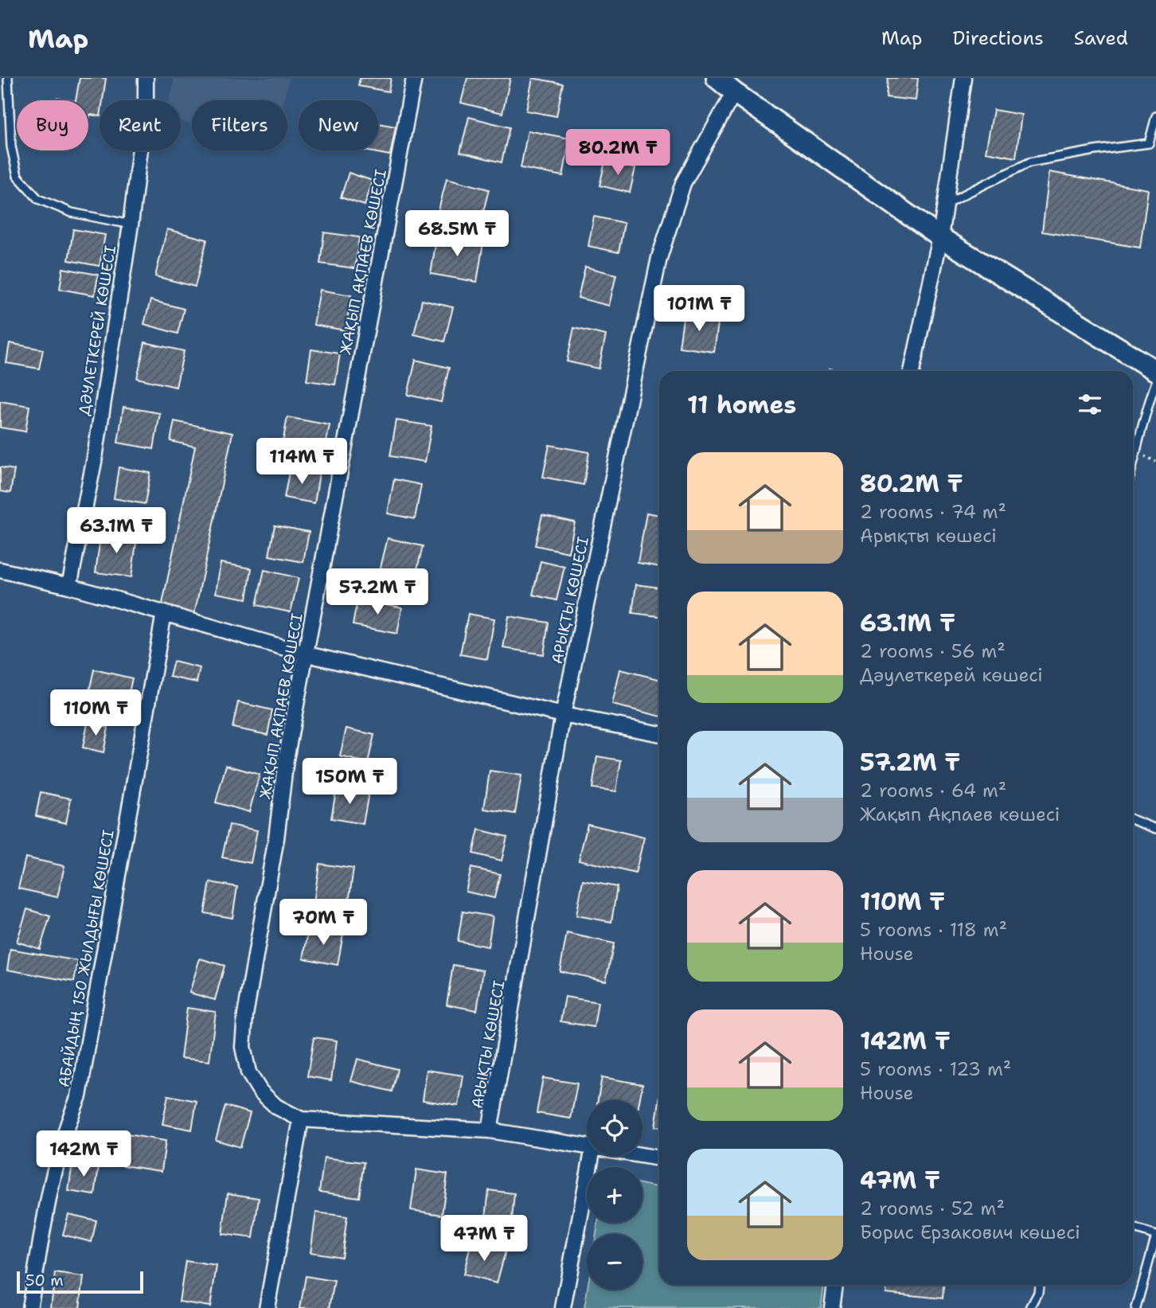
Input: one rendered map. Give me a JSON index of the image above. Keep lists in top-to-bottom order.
{
  "streets": {
    "street": [
      "ЖАҚЫП АҚПАЕВ КӨШЕСІ",
      "ДӘУЛЕТКЕРЕЙ КӨШЕСІ",
      "АРЫҚТЫ КӨШЕСІ",
      "АБАЙДЫҢ 150 ЖЫЛДЫҒЫ КӨШЕСІ"
    ]
  },
  "scale_bar": "50 m",
  "page": {
    "header": "Map",
    "nav": ["Map", "Directions", "Saved"],
    "chip": [
      "Buy",
      "Rent",
      "Filters",
      "New"
    ],
    "price": [
      "80.2M ₸",
      "68.5M ₸",
      "101M ₸",
      "114M ₸",
      "63.1M ₸",
      "57.2M ₸",
      "110M ₸",
      "150M ₸",
      "70M ₸",
      "142M ₸",
      "47M ₸"
    ],
    "heading": "11 homes",
    "list": [
      {
        "name": "80.2M ₸",
        "note": "2 rooms · 74 m² · Арықты көшесі"
      },
      {
        "name": "63.1M ₸",
        "note": "2 rooms · 56 m² · Дәулеткерей көшесі"
      },
      {
        "name": "57.2M ₸",
        "note": "2 rooms · 64 m² · Жақып Ақпаев көшесі"
      },
      {
        "name": "110M ₸",
        "note": "5 rooms · 118 m² · House"
      },
      {
        "name": "142M ₸",
        "note": "5 rooms · 123 m² · House"
      },
      {
        "name": "47M ₸",
        "note": "2 rooms · 52 m² · Борис Ерзакович көшесі"
      }
    ],
    "map_buttons": ["+", "−"],
    "scale": "50 m"
  }
}
